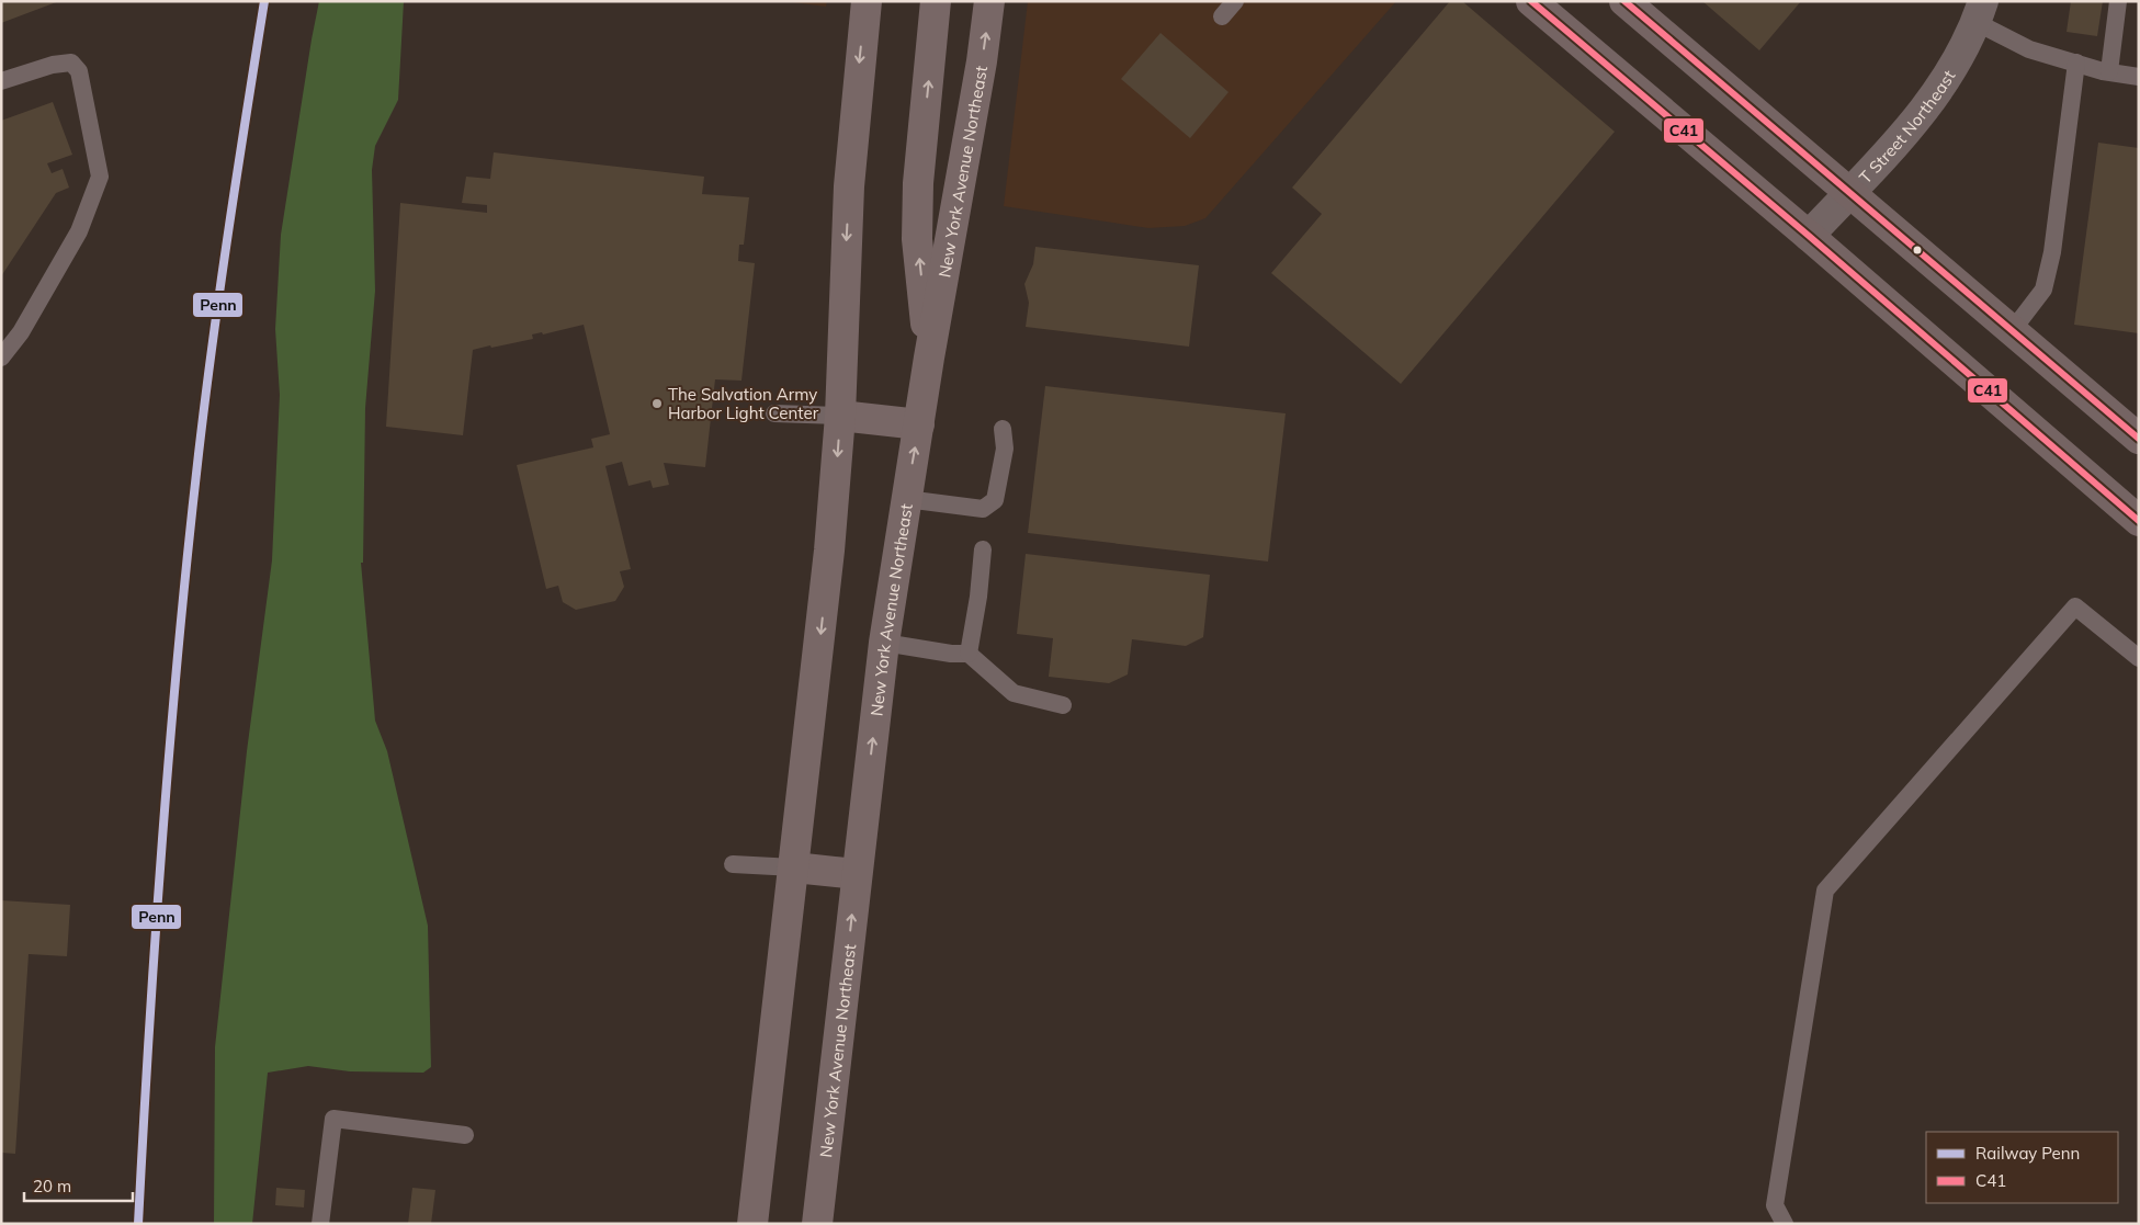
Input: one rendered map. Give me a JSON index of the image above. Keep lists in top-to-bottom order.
{
  "streets": {
    "highway": ["New York Avenue Northeast"],
    "street": ["T Street Northeast"]
  },
  "places": ["The Salvation Army Harbor Light Center"],
  "lines": ["rail line Penn", "transit line C41"],
  "legend": ["Railway Penn", "C41"],
  "scale_bar": "20 m"
}
